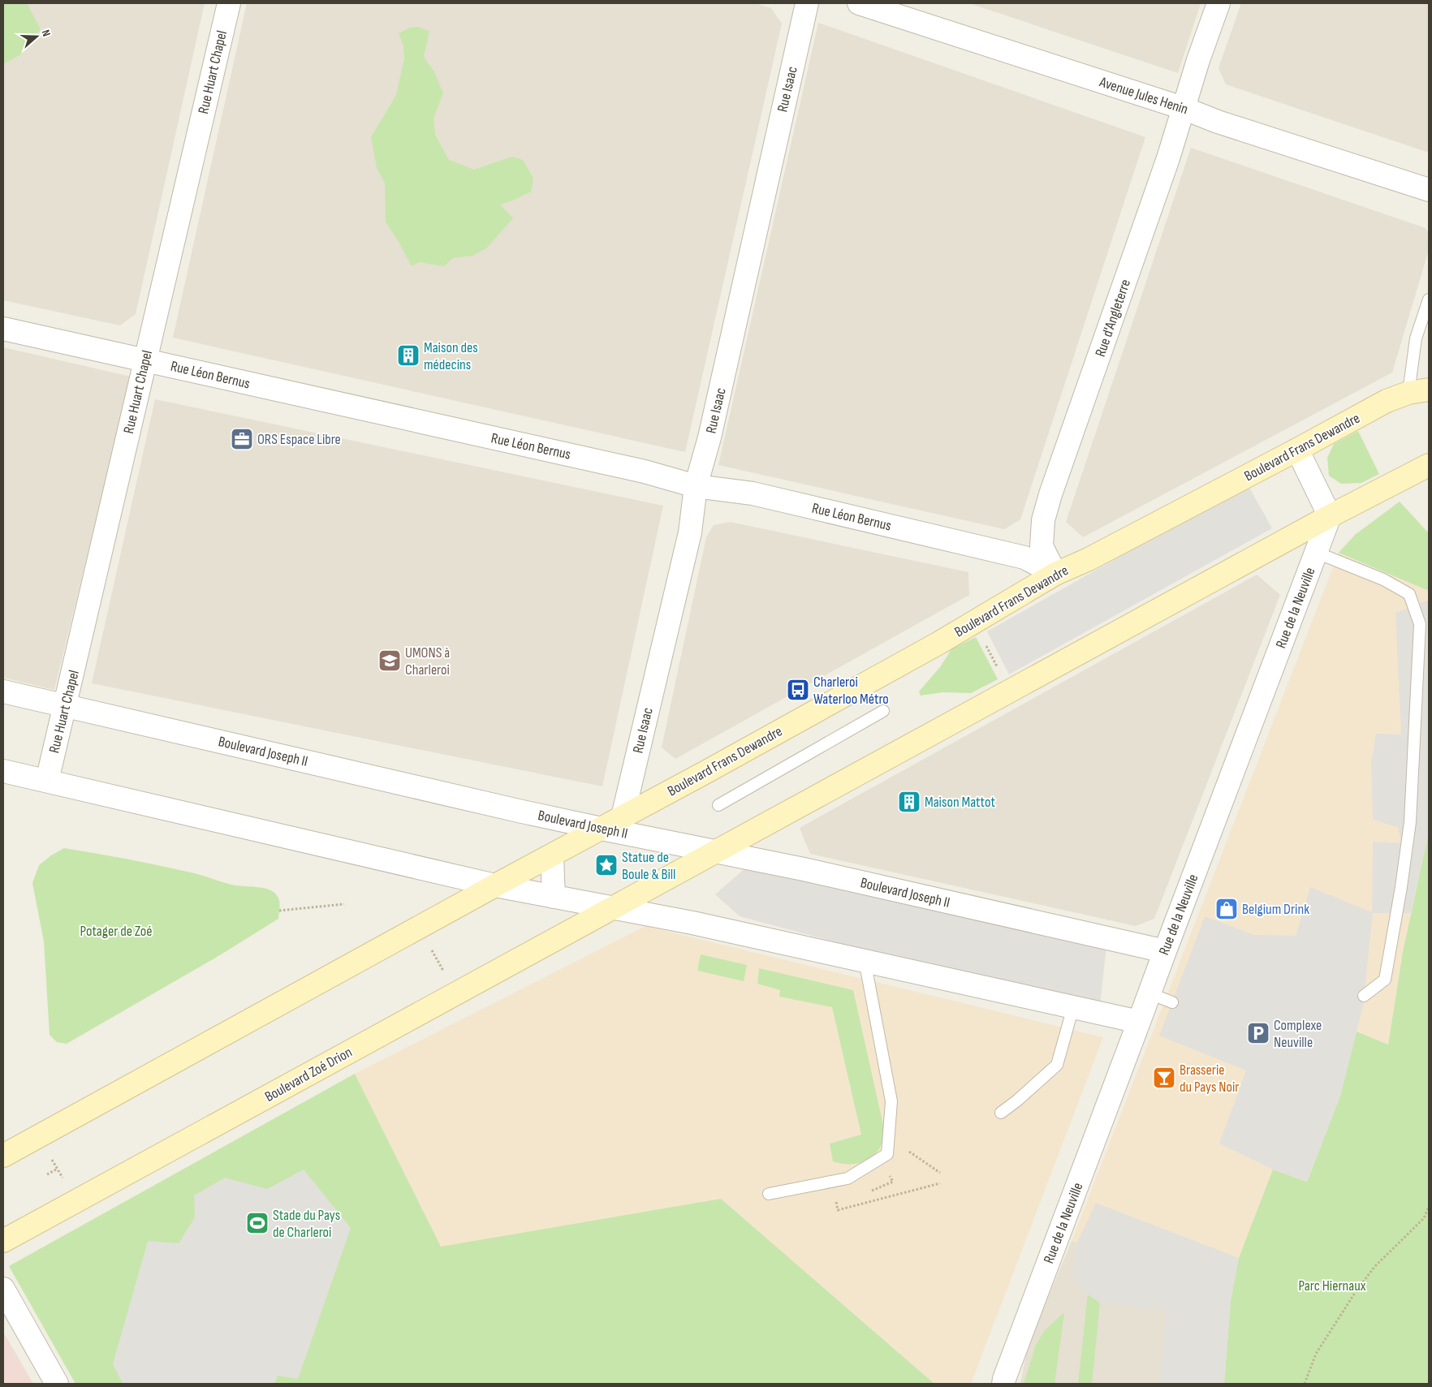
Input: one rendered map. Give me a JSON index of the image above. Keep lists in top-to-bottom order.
{
  "streets": {
    "main road": ["Boulevard Frans Dewandre", "Boulevard Zoé Drion"],
    "street": [
      "Rue Huart Chapel",
      "Rue Isaac",
      "Avenue Jules Henin",
      "Rue d'Angleterre",
      "Rue Léon Bernus",
      "Rue de la Neuville",
      "Boulevard Joseph II"
    ]
  },
  "crossings": [
    ["Rue Huart Chapel", "Rue Léon Bernus"],
    ["Rue Huart Chapel", "Boulevard Joseph II"],
    ["Rue Isaac", "Rue Léon Bernus"],
    ["Rue Isaac", "Boulevard Frans Dewandre"],
    ["Avenue Jules Henin", "Rue d'Angleterre"],
    ["Rue d'Angleterre", "Rue Léon Bernus"],
    ["Rue d'Angleterre", "Boulevard Frans Dewandre"],
    ["Rue Léon Bernus", "Boulevard Frans Dewandre"],
    ["Boulevard Frans Dewandre", "Boulevard Joseph II"],
    ["Rue de la Neuville", "Boulevard Joseph II"]
  ],
  "parks": ["Potager de Zoé", "Parc Hiernaux"],
  "places": {
    "building": ["Maison des médecins", "Maison Mattot"],
    "office": ["ORS Espace Libre"],
    "school or university": ["UMONS à Charleroi"],
    "bus stop": ["Charleroi Waterloo Métro"],
    "place": ["Statue de Boule & Bill"],
    "shop": ["Belgium Drink"],
    "parking": ["Complexe Neuville"],
    "bar": ["Brasserie du Pays Noir"],
    "sports": ["Stade du Pays de Charleroi"]
  },
  "north": "right"
}
